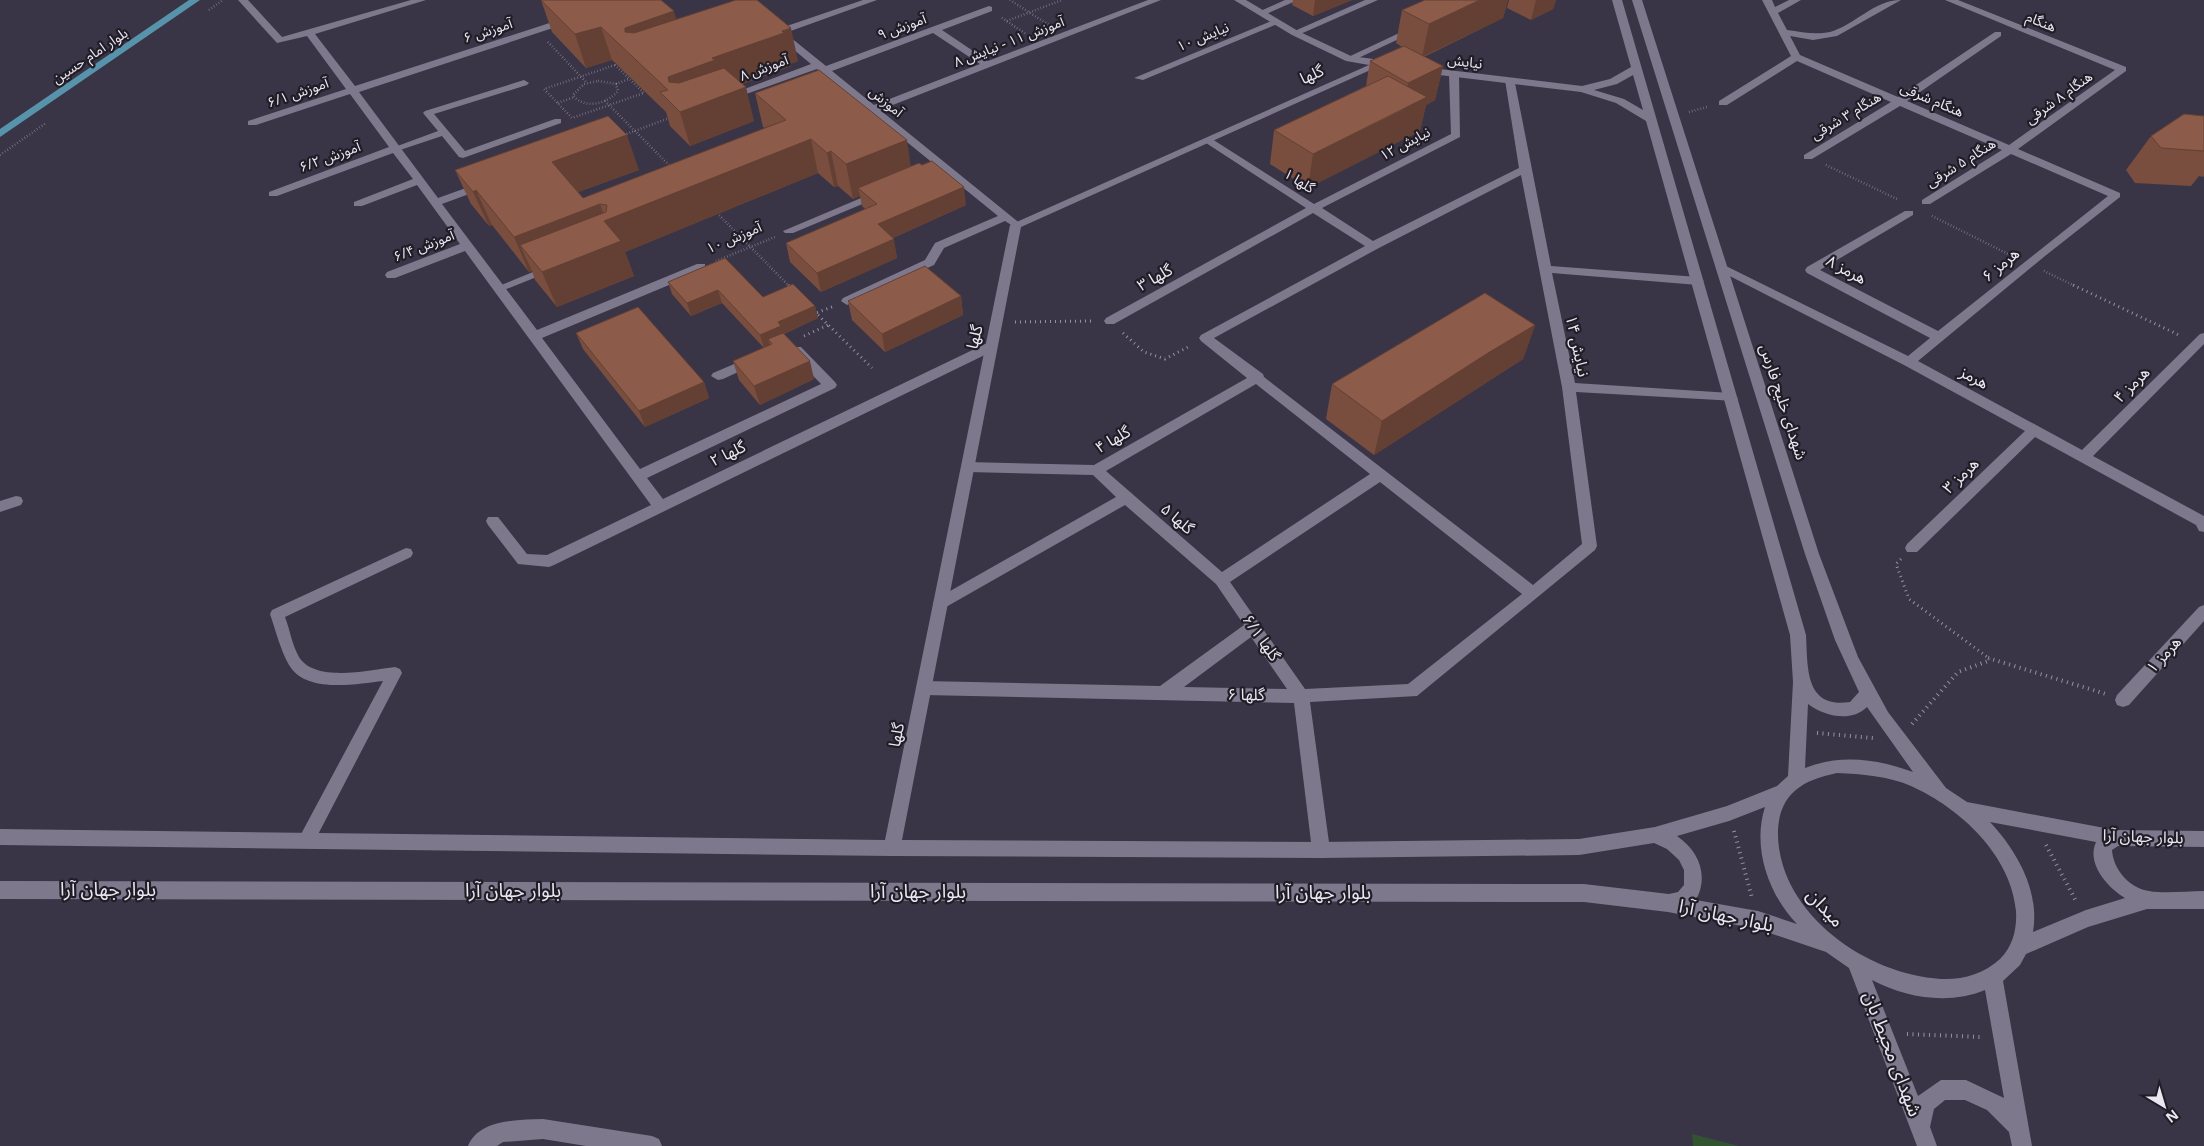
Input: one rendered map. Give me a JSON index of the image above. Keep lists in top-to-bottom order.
{
  "streets": {
    "main road": ["بلوار امام حسین"],
    "street": [
      "هنگام",
      "آموزش ۹",
      "آموزش ۶",
      "نیایش ۱۰",
      "آموزش ۱۱ - نیایش ۸",
      "نیایش",
      "آموزش ۸",
      "گلها",
      "آموزش ۶/۱",
      "هنگام ۸ شرقی",
      "هنگام شرقی",
      "آموزش",
      "هنگام ۳ شرقی",
      "نیایش ۱۲",
      "آموزش ۶/۲",
      "هنگام ۵ شرقی",
      "گلها ۱",
      "آموزش ۱۰",
      "آموزش ۶/۴",
      "هرمز ۶",
      "هرمز ۸",
      "گلها ۳",
      "نیایش ۱۴",
      "هرمز",
      "هرمز ۴",
      "شهدای خلیج فارس",
      "گلها ۴",
      "گلها ۲",
      "هرمز ۳",
      "گلها ۵",
      "گلها ۶/۱",
      "هرمز ۱",
      "گلها ۶",
      "بلوار جهان آرا",
      "میدان",
      "شهدای محیط بان"
    ]
  },
  "crossings": [
    ["هنگام", "هنگام ۸ شرقی"],
    ["آموزش ۹", "آموزش ۸"],
    ["آموزش ۹", "آموزش"],
    ["آموزش ۶", "آموزش ۶/۱"],
    ["آموزش ۱۱ - نیایش ۸", "آموزش"],
    ["نیایش", "نیایش ۱۲"],
    ["نیایش", "نیایش ۱۴"],
    ["آموزش ۸", "آموزش"],
    ["گلها", "آموزش"],
    ["گلها", "گلها ۱"],
    ["گلها", "گلها ۴"],
    ["گلها", "گلها ۲"],
    ["گلها", "گلها ۶"],
    ["هنگام ۸ شرقی", "هنگام شرقی"],
    ["هنگام ۸ شرقی", "هنگام ۵ شرقی"],
    ["هنگام شرقی", "هنگام ۳ شرقی"],
    ["هنگام شرقی", "هنگام ۵ شرقی"],
    ["هنگام شرقی", "هرمز ۶"],
    ["نیایش ۱۲", "گلها ۱"],
    ["نیایش ۱۲", "گلها ۳"],
    ["گلها ۱", "گلها ۳"],
    ["هرمز ۶", "هرمز ۸"],
    ["هرمز ۶", "هرمز"],
    ["نیایش ۱۴", "گلها ۶"],
    ["هرمز", "هرمز ۴"],
    ["هرمز", "شهدای خلیج فارس"],
    ["هرمز", "هرمز ۳"],
    ["شهدای خلیج فارس", "میدان"],
    ["گلها ۴", "گلها ۵"],
    ["گلها ۵", "گلها ۶/۱"],
    ["گلها ۶/۱", "گلها ۶"],
    ["بلوار جهان آرا", "میدان"],
    ["میدان", "شهدای محیط بان"]
  ],
  "north": "bottom right"
}
